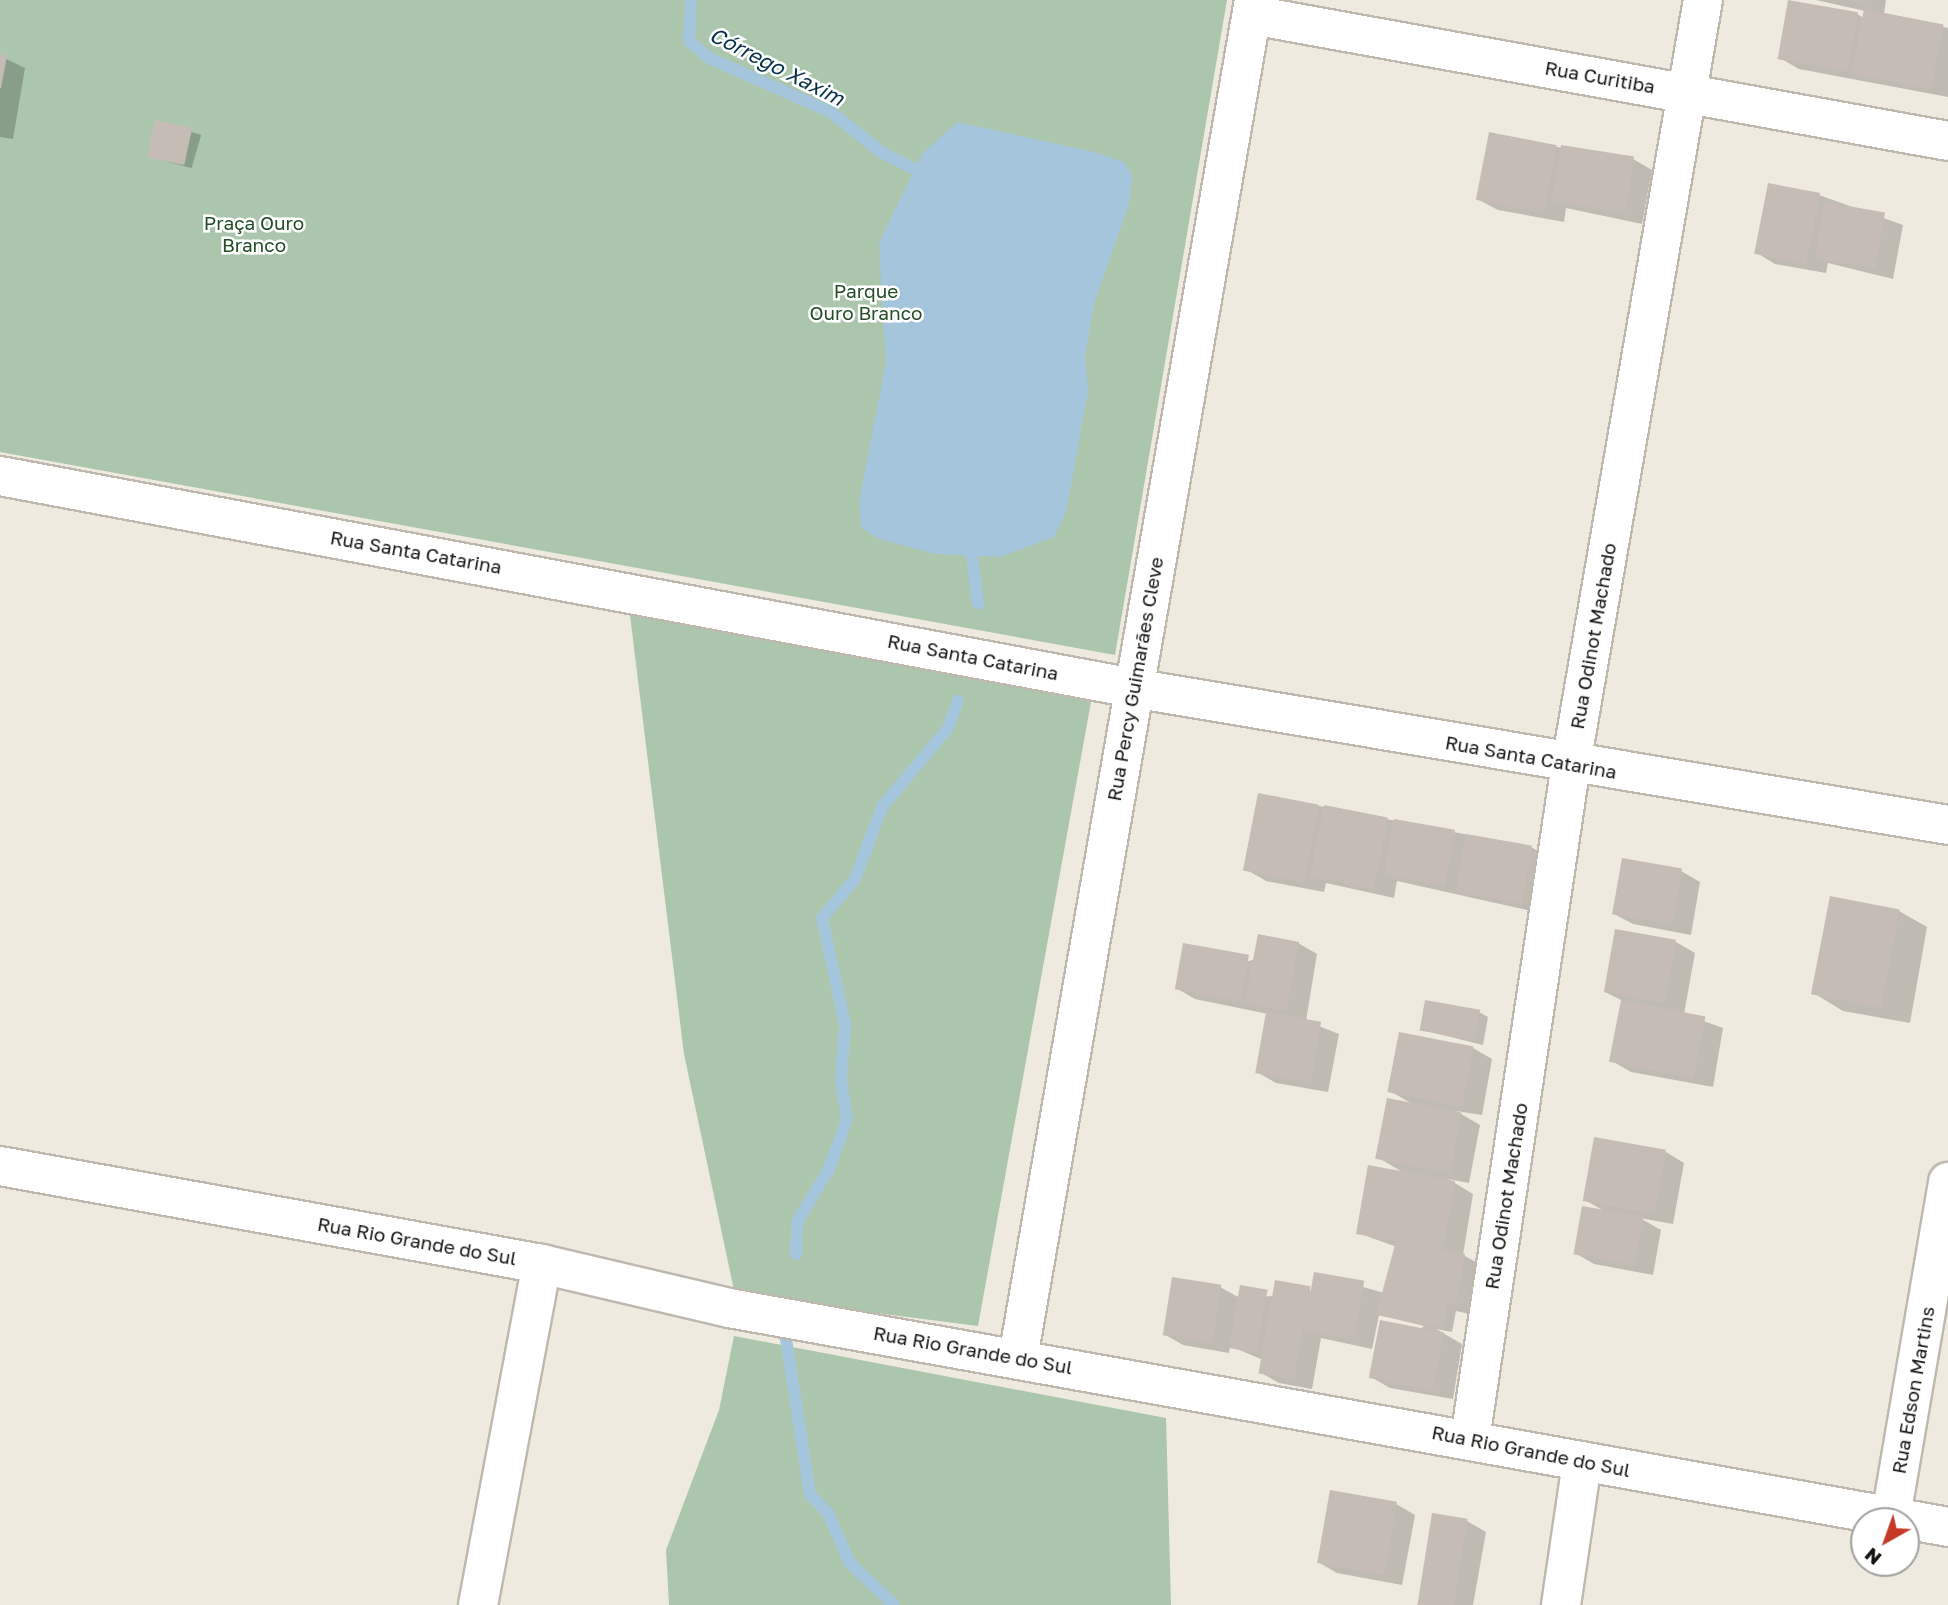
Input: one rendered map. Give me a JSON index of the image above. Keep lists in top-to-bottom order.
{
  "streets": {
    "street": [
      "Rua Curitiba",
      "Rua Santa Catarina",
      "Rua Odinot Machado",
      "Rua Percy Guimarães Cleve",
      "Rua Rio Grande do Sul",
      "Rua Edson Martins"
    ]
  },
  "crossings": [
    ["Rua Curitiba", "Rua Odinot Machado"],
    ["Rua Curitiba", "Rua Percy Guimarães Cleve"],
    ["Rua Santa Catarina", "Rua Odinot Machado"],
    ["Rua Santa Catarina", "Rua Percy Guimarães Cleve"],
    ["Rua Odinot Machado", "Rua Rio Grande do Sul"],
    ["Rua Percy Guimarães Cleve", "Rua Rio Grande do Sul"]
  ],
  "water": ["Córrego Xaxim"],
  "parks": ["Praça Ouro Branco", "Parque Ouro Branco"],
  "north": "bottom left"
}
